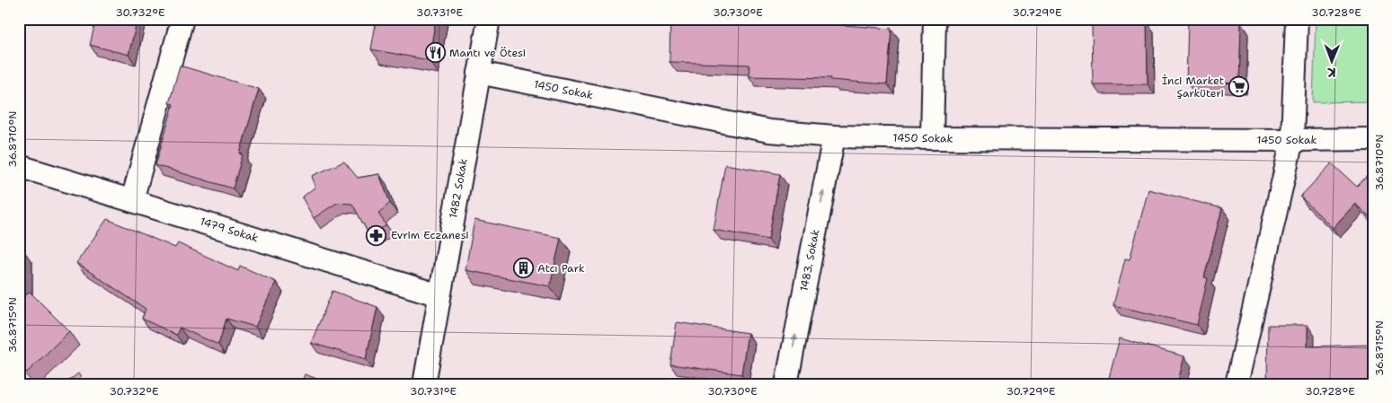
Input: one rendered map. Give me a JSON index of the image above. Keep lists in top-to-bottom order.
{
  "streets": {
    "street": [
      "1450 Sokak",
      "1482 Sokak",
      "1479 Sokak",
      "1483. Sokak"
    ]
  },
  "crossings": [
    ["1450 Sokak", "1482 Sokak"],
    ["1450 Sokak", "1483. Sokak"],
    ["1482 Sokak", "1479 Sokak"]
  ],
  "one_way": ["1483. Sokak"],
  "places": {
    "restaurant": ["Mantı ve Ötesi"],
    "supermarket": ["İnci Market Şarküteri"],
    "pharmacy": ["Evrim Eczanesi"],
    "building": ["Atcı Park"]
  },
  "north": "bottom",
  "coordinates": [
    "30.732°E",
    "30.731°E",
    "30.730°E",
    "30.729°E",
    "30.728°E",
    "36.8710°N",
    "36.8715°N"
  ]
}
